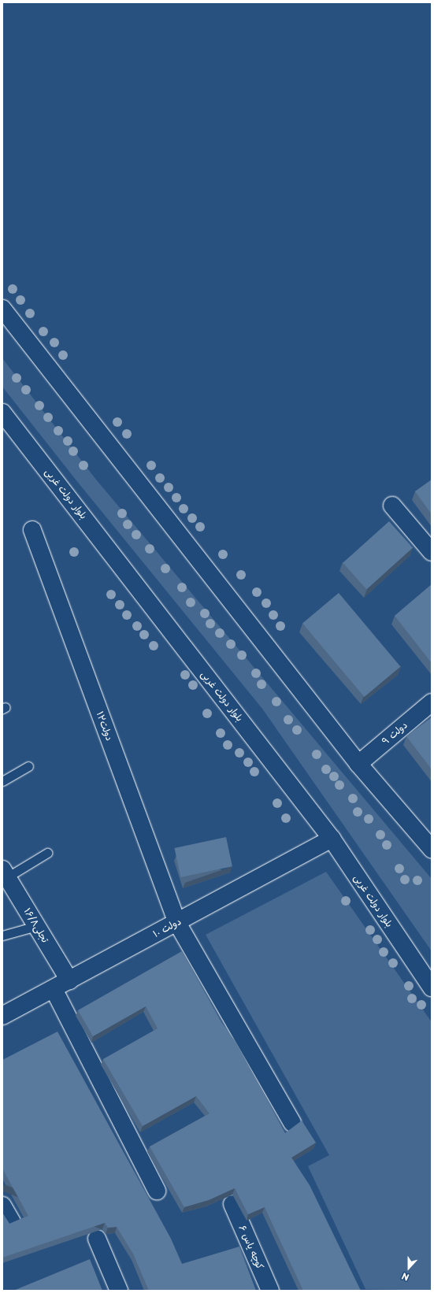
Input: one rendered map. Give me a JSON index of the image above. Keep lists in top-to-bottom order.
{
  "streets": {
    "street": [
      "بلوار دولت غربی",
      "۱۲دولت",
      "۹ دولت",
      "تجلی۱۶/۸",
      "۱۰ دولت",
      "کوچه یاس ۶"
    ]
  },
  "crossings": [
    ["بلوار دولت غربی", "۱۰ دولت"],
    ["۱۲دولت", "۱۰ دولت"],
    ["تجلی۱۶/۸", "۱۰ دولت"]
  ],
  "north": "bottom"
}
